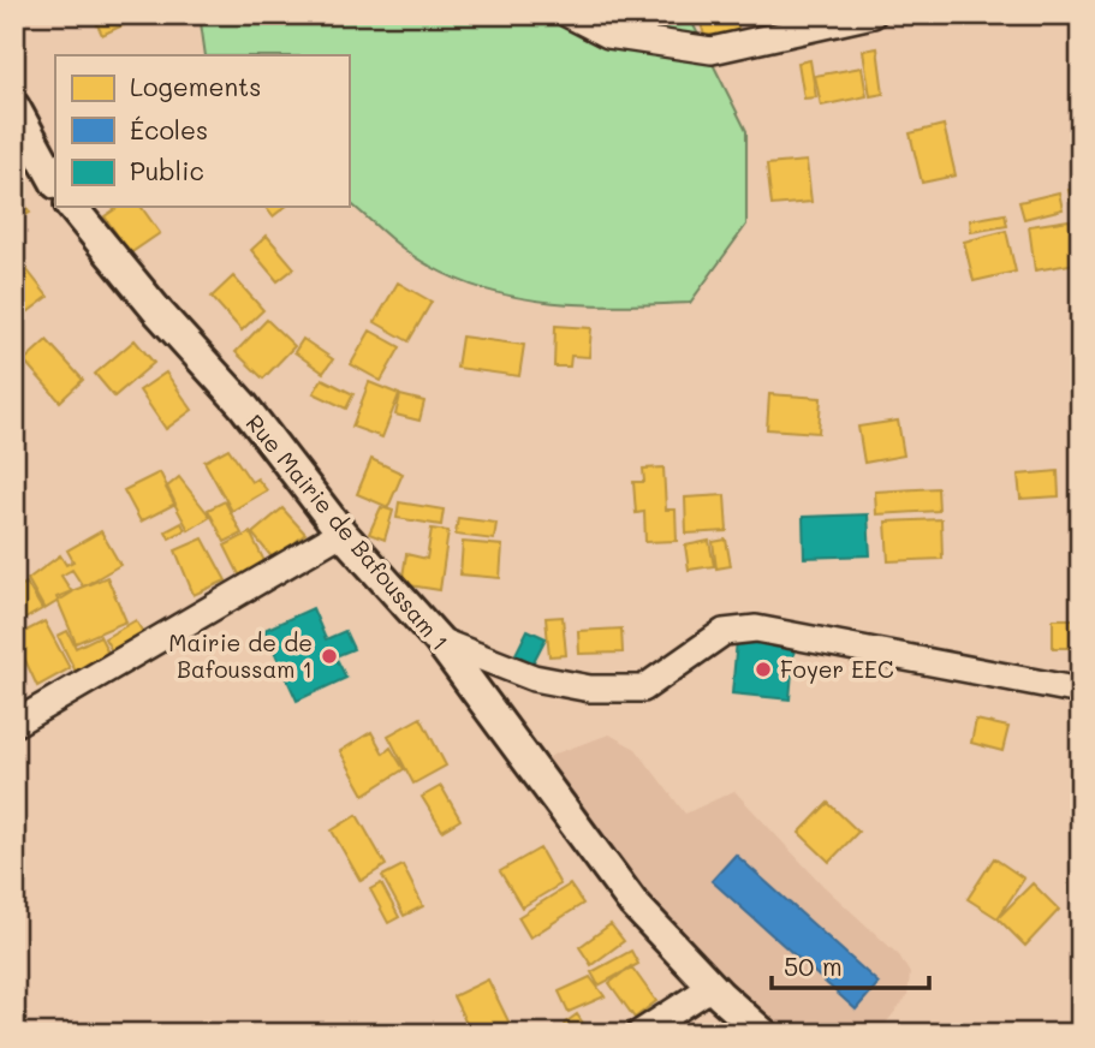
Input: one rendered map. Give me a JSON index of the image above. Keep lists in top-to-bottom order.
{
  "streets": {
    "street": ["Rue Mairie de Bafoussam 1"]
  },
  "places": ["Mairie de de Bafoussam 1", "Foyer EEC"],
  "legend": ["Logements", "Écoles", "Public"],
  "scale_bar": "50 m"
}
